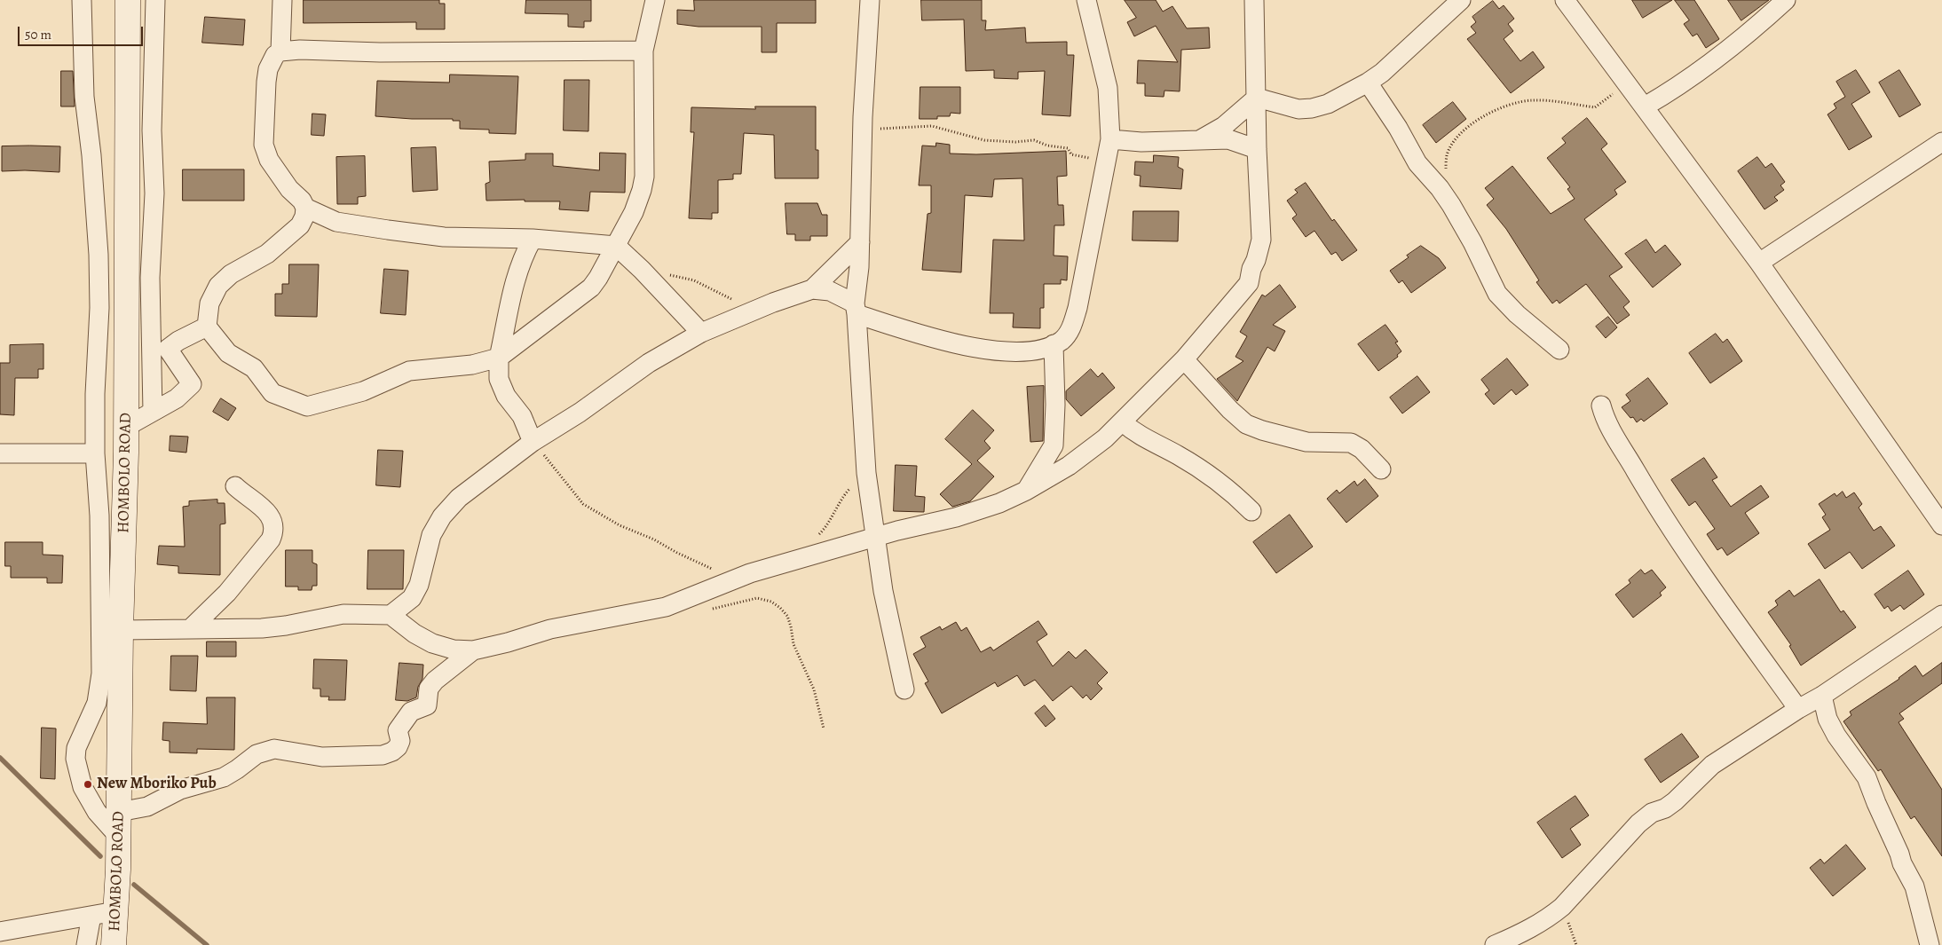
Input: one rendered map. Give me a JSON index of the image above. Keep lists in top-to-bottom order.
{
  "streets": {
    "street": ["HOMBOLO ROAD"]
  },
  "places": ["New Mboriko Pub"],
  "scale_bar": "50 m"
}
